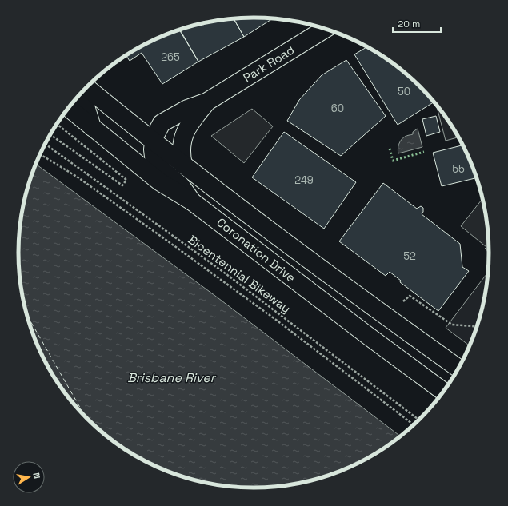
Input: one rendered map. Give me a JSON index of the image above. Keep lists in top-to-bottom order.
{
  "streets": {
    "main road": ["Park Road", "Coronation Drive"],
    "path": ["Bicentennial Bikeway"]
  },
  "crossings": [
    ["Park Road", "Coronation Drive"]
  ],
  "water": ["Brisbane River"],
  "house_numbers": [
    "265",
    "50",
    "60",
    "55",
    "249",
    "52"
  ],
  "scale_bar": "20 m",
  "north": "right"
}
